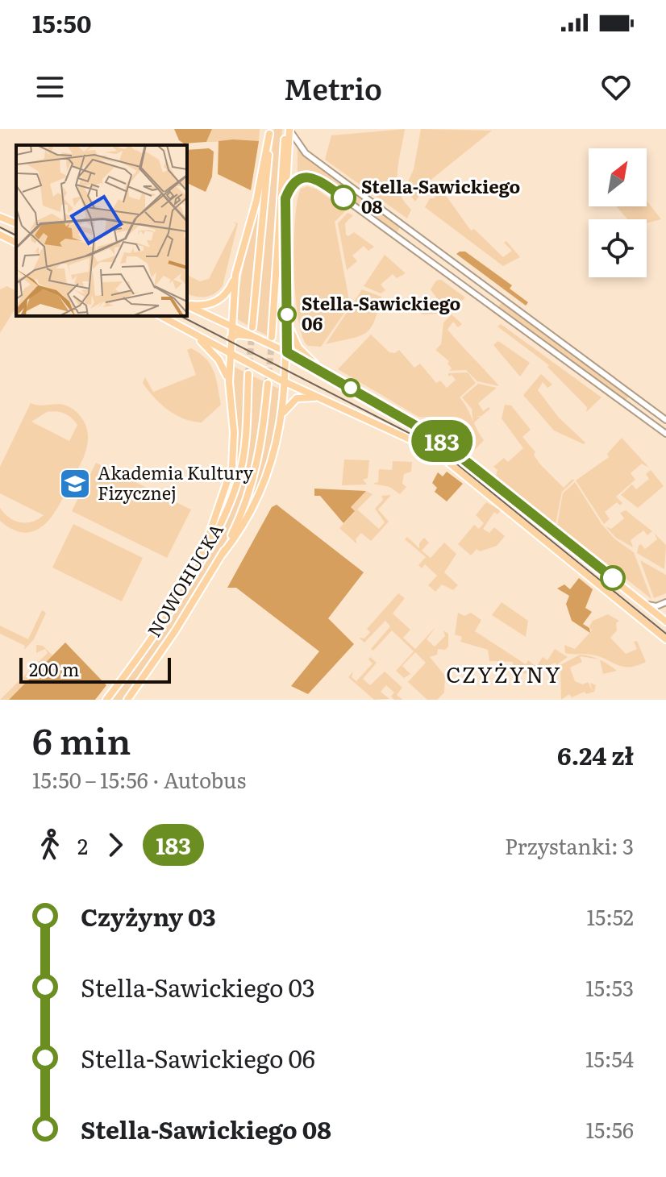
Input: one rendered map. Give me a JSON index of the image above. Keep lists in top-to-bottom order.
{
  "streets": {
    "main road": ["NOWOHUCKA"]
  },
  "districts": ["CZYŻYNY"],
  "places": {
    "other": ["Stella-Sawickiego 08", "Stella-Sawickiego 06"],
    "school or university": ["Akademia Kultury Fizycznej"]
  },
  "lines": ["bus line 183"],
  "scale_bar": "200 m",
  "north": "top right",
  "page": {
    "status": "15:50",
    "header": "Metrio",
    "on_map": "183",
    "scale": "200 m",
    "heading": ["6 min", "15:50 – 15:56 · Autobus", "6.24 zł"],
    "legs": ["2", "183", "Przystanki: 3"],
    "list": [
      {
        "name": "Czyżyny 03",
        "value": "15:52"
      },
      {
        "name": "Stella-Sawickiego 03",
        "value": "15:53"
      },
      {
        "name": "Stella-Sawickiego 06",
        "value": "15:54"
      },
      {
        "name": "Stella-Sawickiego 08",
        "value": "15:56"
      }
    ]
  }
}
